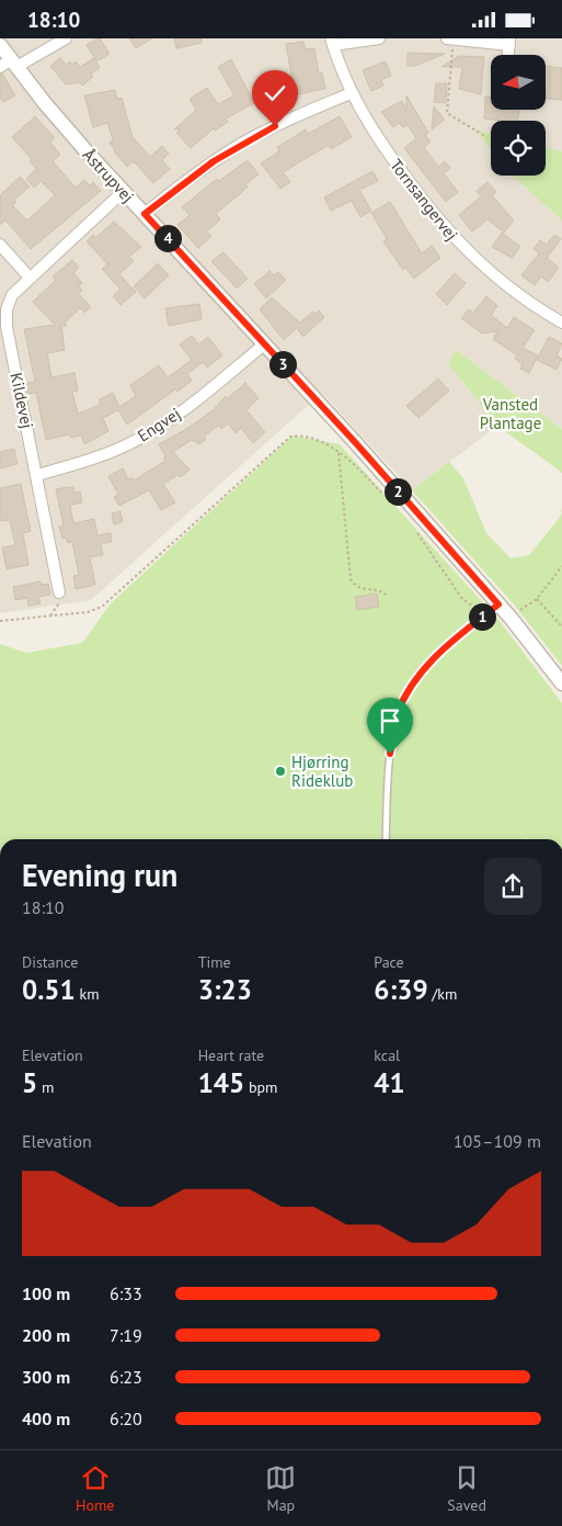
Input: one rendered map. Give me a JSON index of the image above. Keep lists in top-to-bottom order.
{
  "streets": {
    "street": [
      "Åstrupvej",
      "Tornsangervej",
      "Kildevej",
      "Engvej"
    ]
  },
  "crossings": [
    ["Åstrupvej", "Kildevej"],
    ["Åstrupvej", "Engvej"],
    ["Kildevej", "Engvej"]
  ],
  "parks": ["Vansted Plantage"],
  "places": ["Hjørring Rideklub"],
  "north": "left",
  "page": {
    "status": "18:10",
    "pins": [
      "4",
      "3",
      "2",
      "1"
    ],
    "heading": ["Evening run", "18:10"],
    "stats": [
      ["Distance", "0.51 km"],
      ["Time", "3:23"],
      ["Pace", "6:39 /km"],
      ["Elevation", "5 m"],
      ["Heart rate", "145 bpm"],
      ["kcal", "41"]
    ],
    "chart": ["Elevation", "105–109 m"],
    "list": [
      {
        "name": "100 m",
        "note": "6:33"
      },
      {
        "name": "200 m",
        "note": "7:19"
      },
      {
        "name": "300 m",
        "note": "6:23"
      },
      {
        "name": "400 m",
        "note": "6:20"
      }
    ],
    "tabs": ["Home", "Map", "Saved"]
  }
}
